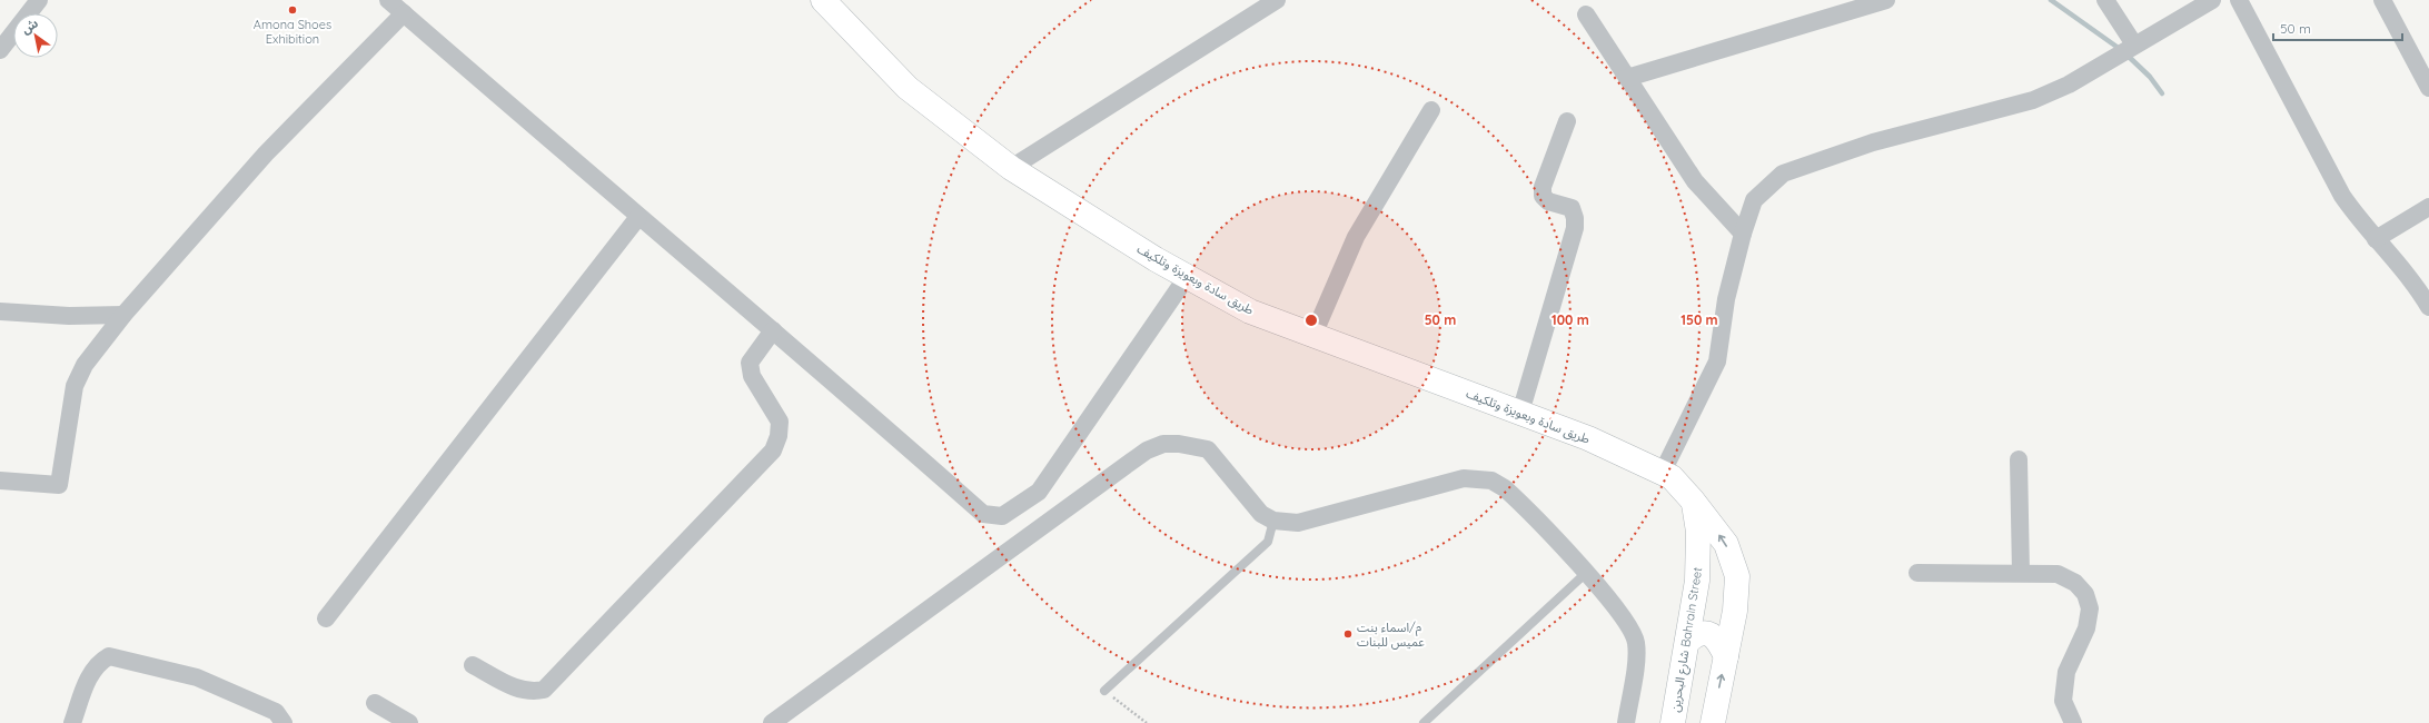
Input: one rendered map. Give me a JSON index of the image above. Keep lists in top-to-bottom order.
{
  "streets": {
    "main road": ["طريق سادة وبعويزة وتلكيف", "شارع البحرين Bahrain Street"]
  },
  "crossings": [
    ["طريق سادة وبعويزة وتلكيف", "شارع البحرين Bahrain Street"]
  ],
  "places": ["Amona Shoes Exhibition", "م/اسماء بنت عميس للبنات"],
  "scale_bar": "50 m",
  "north": "top left",
  "rings": ["50 m", "100 m", "150 m"]
}
